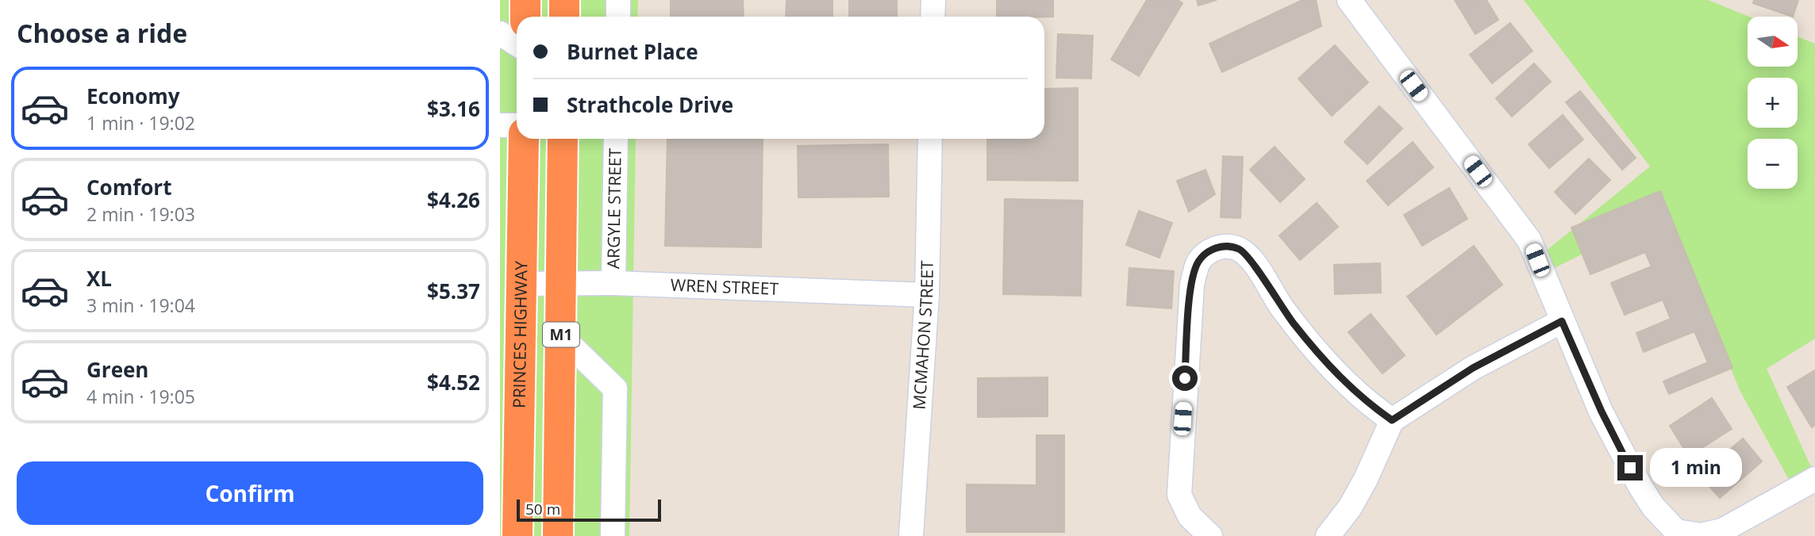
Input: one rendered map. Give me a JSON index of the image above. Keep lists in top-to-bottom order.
{
  "streets": {
    "highway": ["PRINCES HIGHWAY", "M1"],
    "street": ["ARGYLE STREET", "WREN STREET", "MCMAHON STREET"]
  },
  "crossings": [
    ["ARGYLE STREET", "WREN STREET"],
    ["WREN STREET", "PRINCES HIGHWAY"],
    ["WREN STREET", "M1"],
    ["WREN STREET", "MCMAHON STREET"]
  ],
  "scale_bar": "50 m",
  "north": "right",
  "page": {
    "heading": "Choose a ride",
    "map_buttons": ["+", "−"],
    "banner": ["Burnet Place", "Strathcole Drive"],
    "list": [
      {
        "name": "Economy",
        "note": "1 min · 19:02",
        "value": "$3.16"
      },
      {
        "name": "Comfort",
        "note": "2 min · 19:03",
        "value": "$4.26"
      },
      {
        "name": "XL",
        "note": "3 min · 19:04",
        "value": "$5.37"
      },
      {
        "name": "Green",
        "note": "4 min · 19:05",
        "value": "$4.52"
      }
    ],
    "bubble": "1 min",
    "buttons": "Confirm",
    "scale": "50 m"
  }
}
